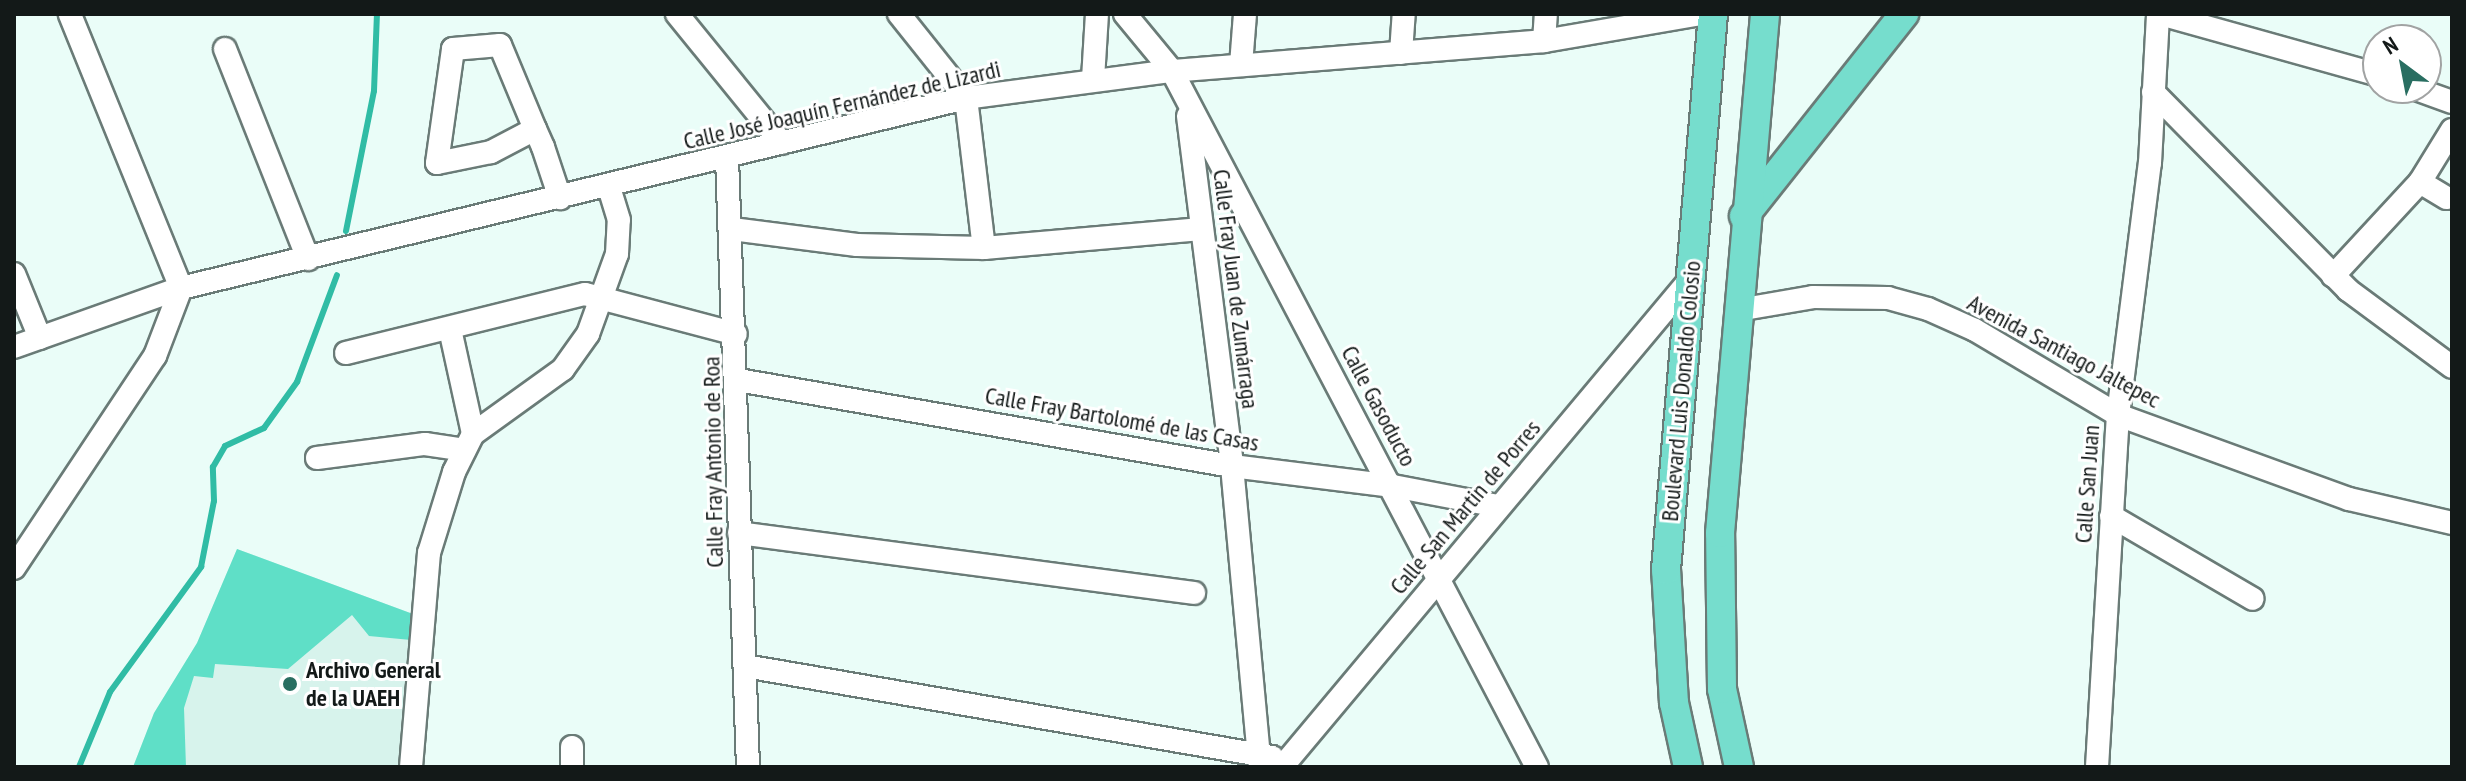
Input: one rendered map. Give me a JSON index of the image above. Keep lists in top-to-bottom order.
{
  "streets": {
    "main road": ["Boulevard Luis Donaldo Colosio"],
    "street": [
      "Calle José Joaquín Fernández de Lizardi",
      "Calle Fray Juan de Zumárraga",
      "Avenida Santiago Jaltepec",
      "Calle Gasoducto",
      "Calle Fray Bartolomé de las Casas",
      "Calle Fray Antonio de Roa",
      "Calle San Juan",
      "Calle San Martin de Porres"
    ]
  },
  "crossings": [
    ["Calle José Joaquín Fernández de Lizardi", "Calle Gasoducto"],
    ["Calle José Joaquín Fernández de Lizardi", "Calle Fray Antonio de Roa"],
    ["Calle Fray Juan de Zumárraga", "Calle Gasoducto"],
    ["Calle Fray Juan de Zumárraga", "Calle Fray Bartolomé de las Casas"],
    ["Avenida Santiago Jaltepec", "Boulevard Luis Donaldo Colosio"],
    ["Avenida Santiago Jaltepec", "Calle San Juan"],
    ["Boulevard Luis Donaldo Colosio", "Calle San Martin de Porres"],
    ["Calle Gasoducto", "Calle Fray Bartolomé de las Casas"],
    ["Calle Gasoducto", "Calle San Martin de Porres"],
    ["Calle Fray Bartolomé de las Casas", "Calle Fray Antonio de Roa"],
    ["Calle Fray Bartolomé de las Casas", "Calle San Martin de Porres"]
  ],
  "places": ["Archivo General de la UAEH"],
  "north": "top left"
}
